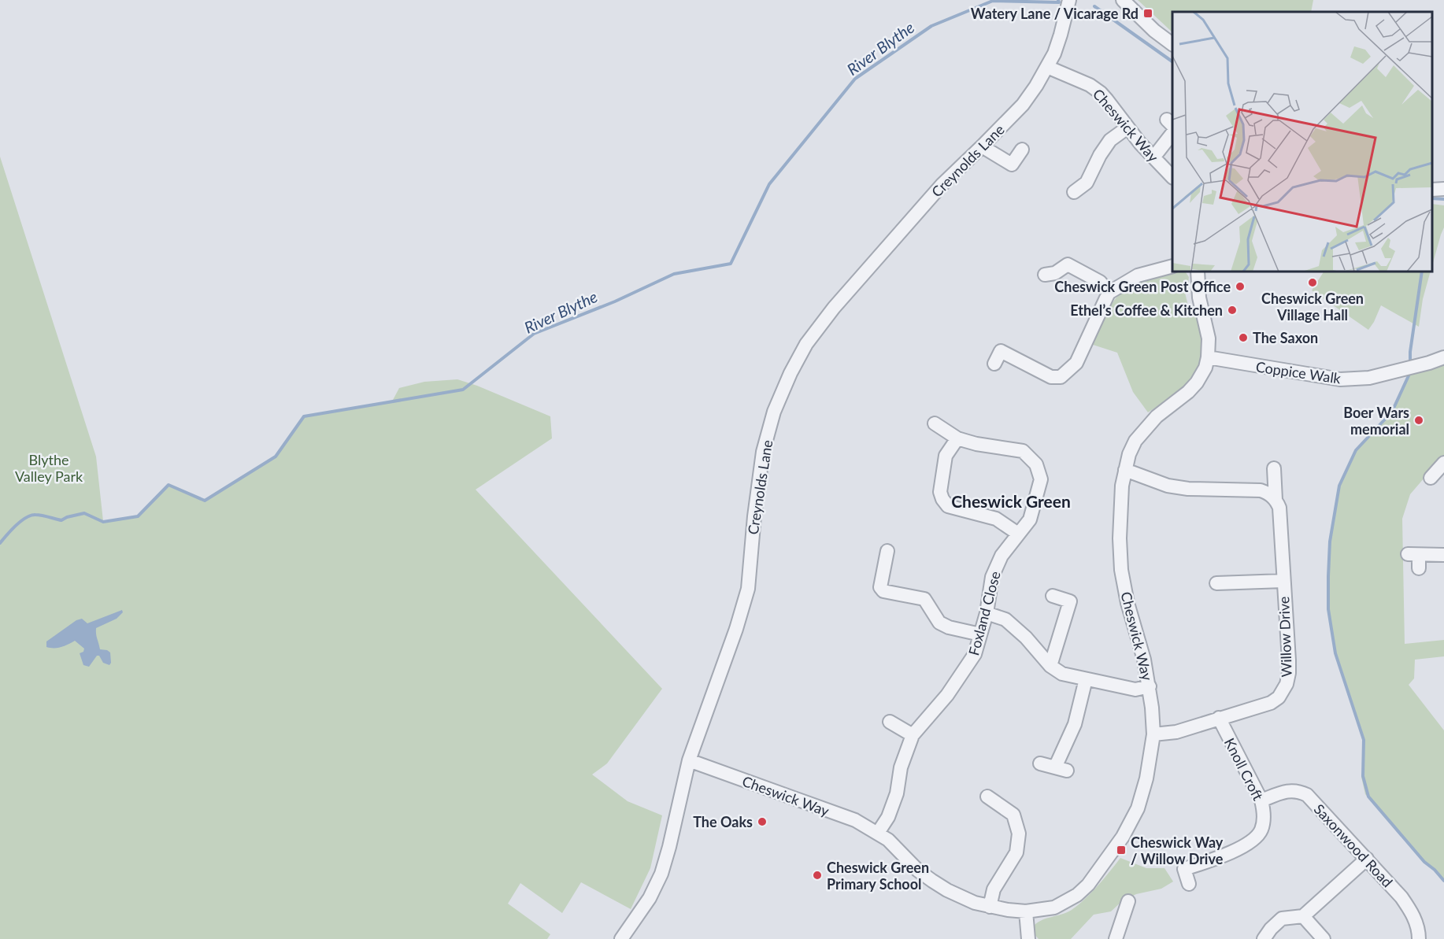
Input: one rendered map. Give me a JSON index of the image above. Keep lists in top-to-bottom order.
{
  "streets": {
    "street": [
      "Cheswick Way",
      "Creynolds Lane",
      "Coppice Walk",
      "Foxland Close",
      "Willow Drive",
      "Knoll Croft",
      "Saxonwood Road"
    ]
  },
  "crossings": [
    ["Cheswick Way", "Creynolds Lane"],
    ["Cheswick Way", "Coppice Walk"],
    ["Cheswick Way", "Foxland Close"],
    ["Cheswick Way", "Willow Drive"],
    ["Willow Drive", "Knoll Croft"],
    ["Knoll Croft", "Saxonwood Road"]
  ],
  "districts": ["Cheswick Green"],
  "water": ["River Blythe"],
  "parks": ["Blythe Valley Park"],
  "places": {
    "transit": ["Watery Lane / Vicarage Rd", "Cheswick Way / Willow Drive"],
    "other": [
      "Cheswick Green Village Hall",
      "Cheswick Green Post Office",
      "Ethel’s Coffee & Kitchen",
      "The Saxon",
      "Boer Wars memorial",
      "The Oaks",
      "Cheswick Green Primary School"
    ]
  }
}
